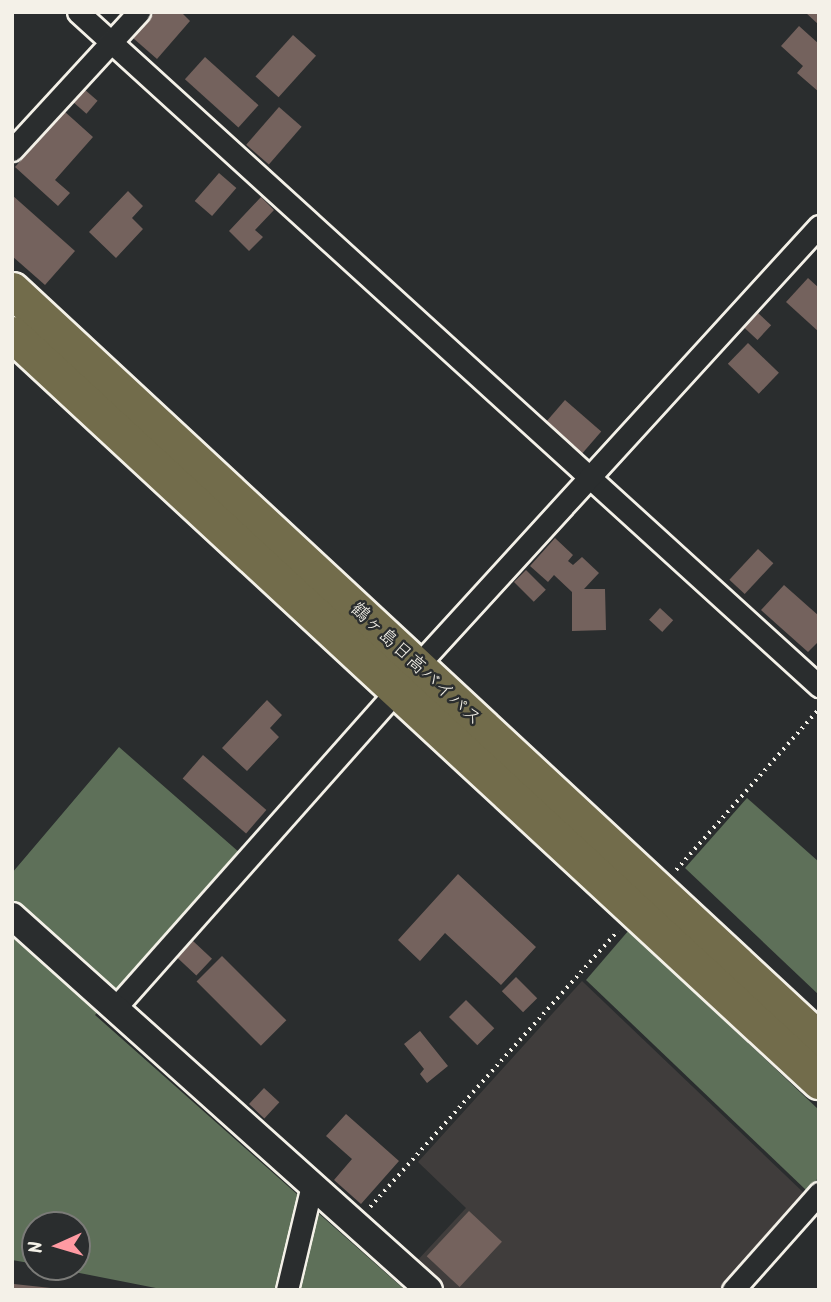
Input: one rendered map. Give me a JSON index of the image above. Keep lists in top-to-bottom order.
{
  "streets": {
    "highway": ["鶴ヶ島日高バイパス"]
  },
  "north": "left"
}
